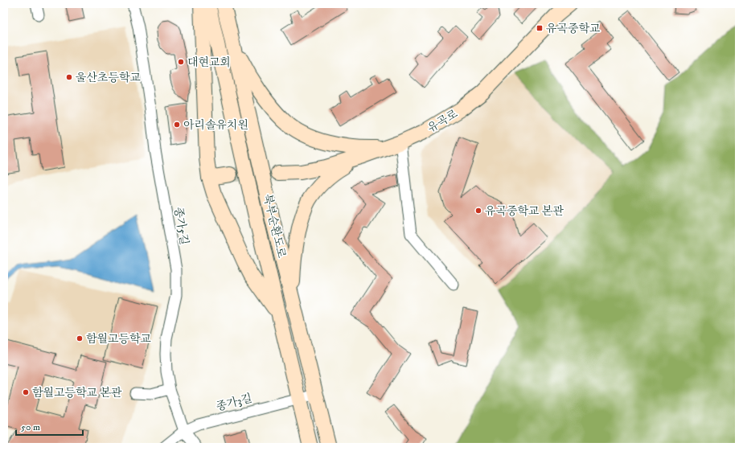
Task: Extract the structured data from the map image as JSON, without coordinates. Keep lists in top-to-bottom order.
{
  "streets": {
    "main road": ["유곡로", "북부순환도로"],
    "street": ["종가5길", "종가3길"]
  },
  "crossings": [
    ["종가5길", "종가3길"],
    ["북부순환도로", "종가3길"]
  ],
  "places": {
    "transit": ["유곡중학교"],
    "other": [
      "대현교회",
      "울산초등학교",
      "아리솔유치원",
      "유곡중학교 본관",
      "함월고등학교",
      "함월고등학교 본관"
    ]
  },
  "scale_bar": "50 m"
}
